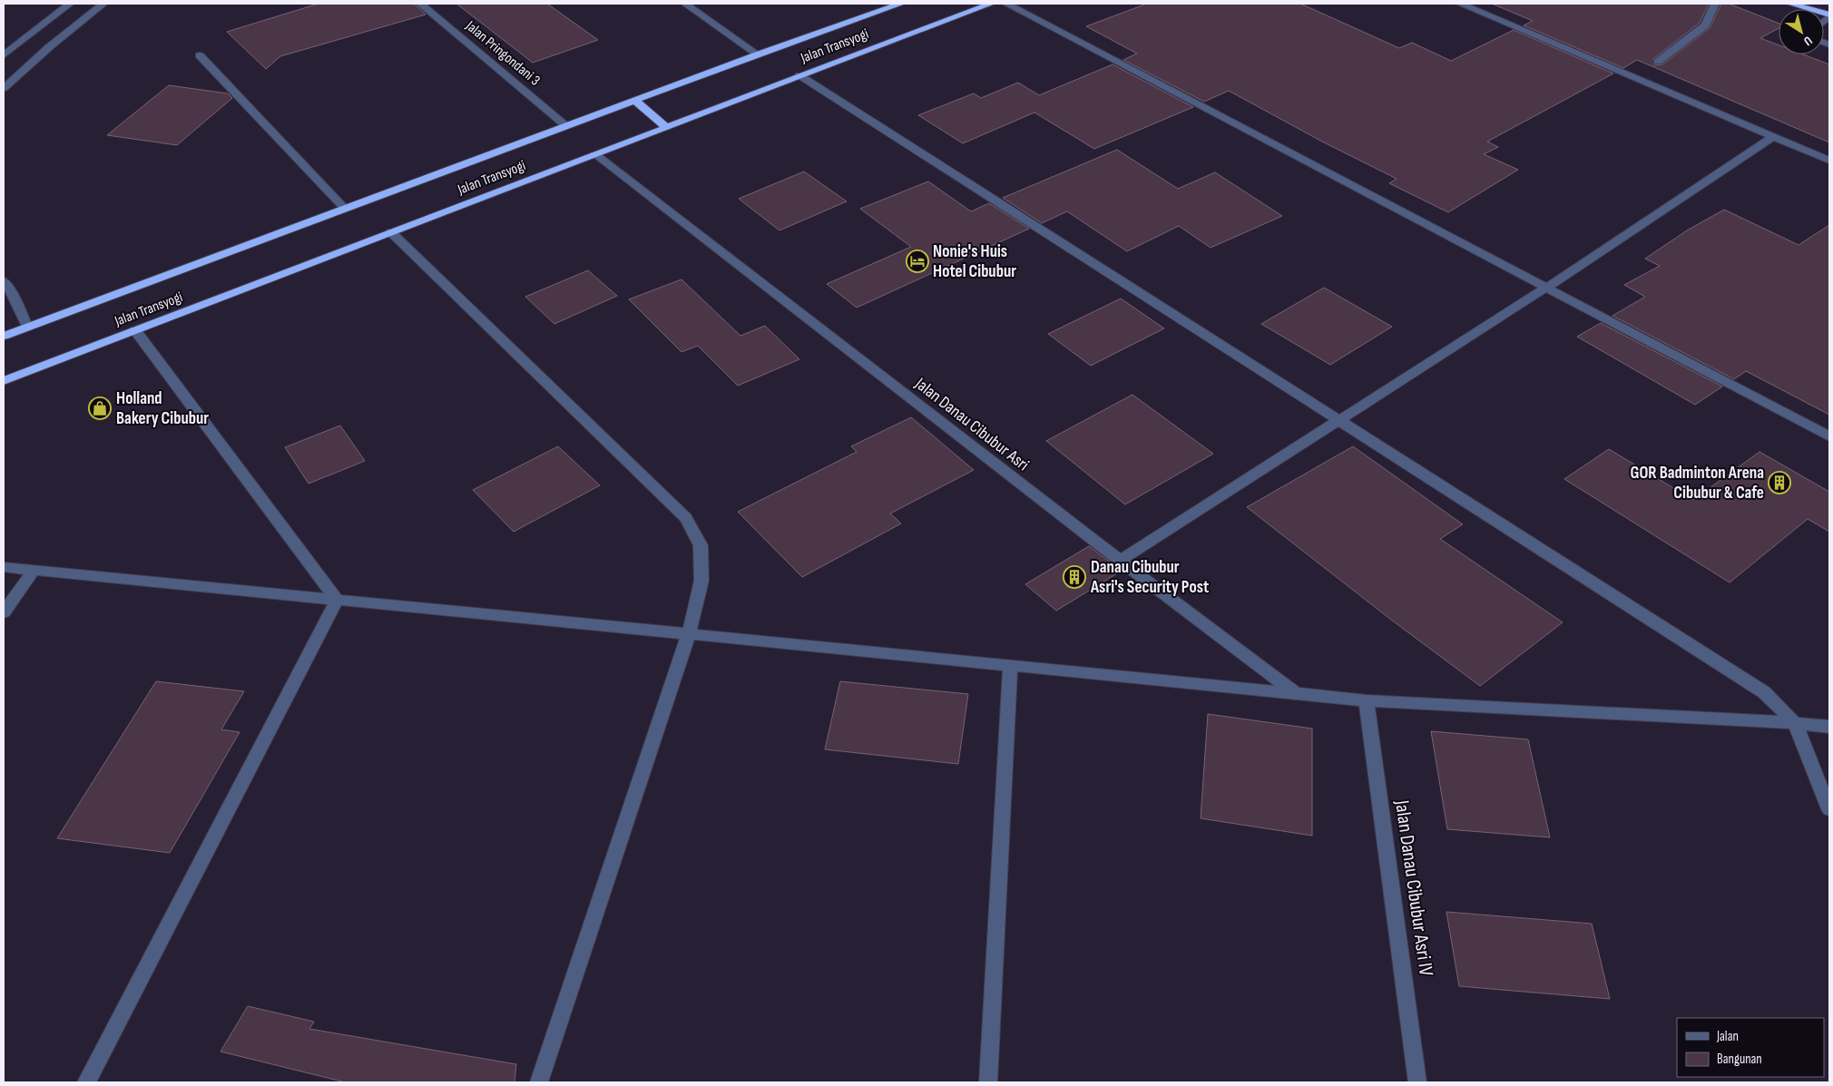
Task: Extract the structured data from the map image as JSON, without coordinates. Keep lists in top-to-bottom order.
{
  "streets": {
    "highway": ["Jalan Transyogi"],
    "street": ["Jalan Pringondani 3", "Jalan Danau Cibubur Asri", "Jalan Danau Cibubur Asri IV"]
  },
  "crossings": [
    ["Jalan Transyogi", "Jalan Pringondani 3"],
    ["Jalan Transyogi", "Jalan Danau Cibubur Asri"]
  ],
  "places": {
    "hotel": ["Nonie's Huis Hotel Cibubur"],
    "shop": ["Holland Bakery Cibubur"],
    "building": ["GOR Badminton Arena Cibubur & Cafe", "Danau Cibubur Asri's Security Post"]
  },
  "legend": ["Jalan", "Bangunan"],
  "north": "bottom right"
}
